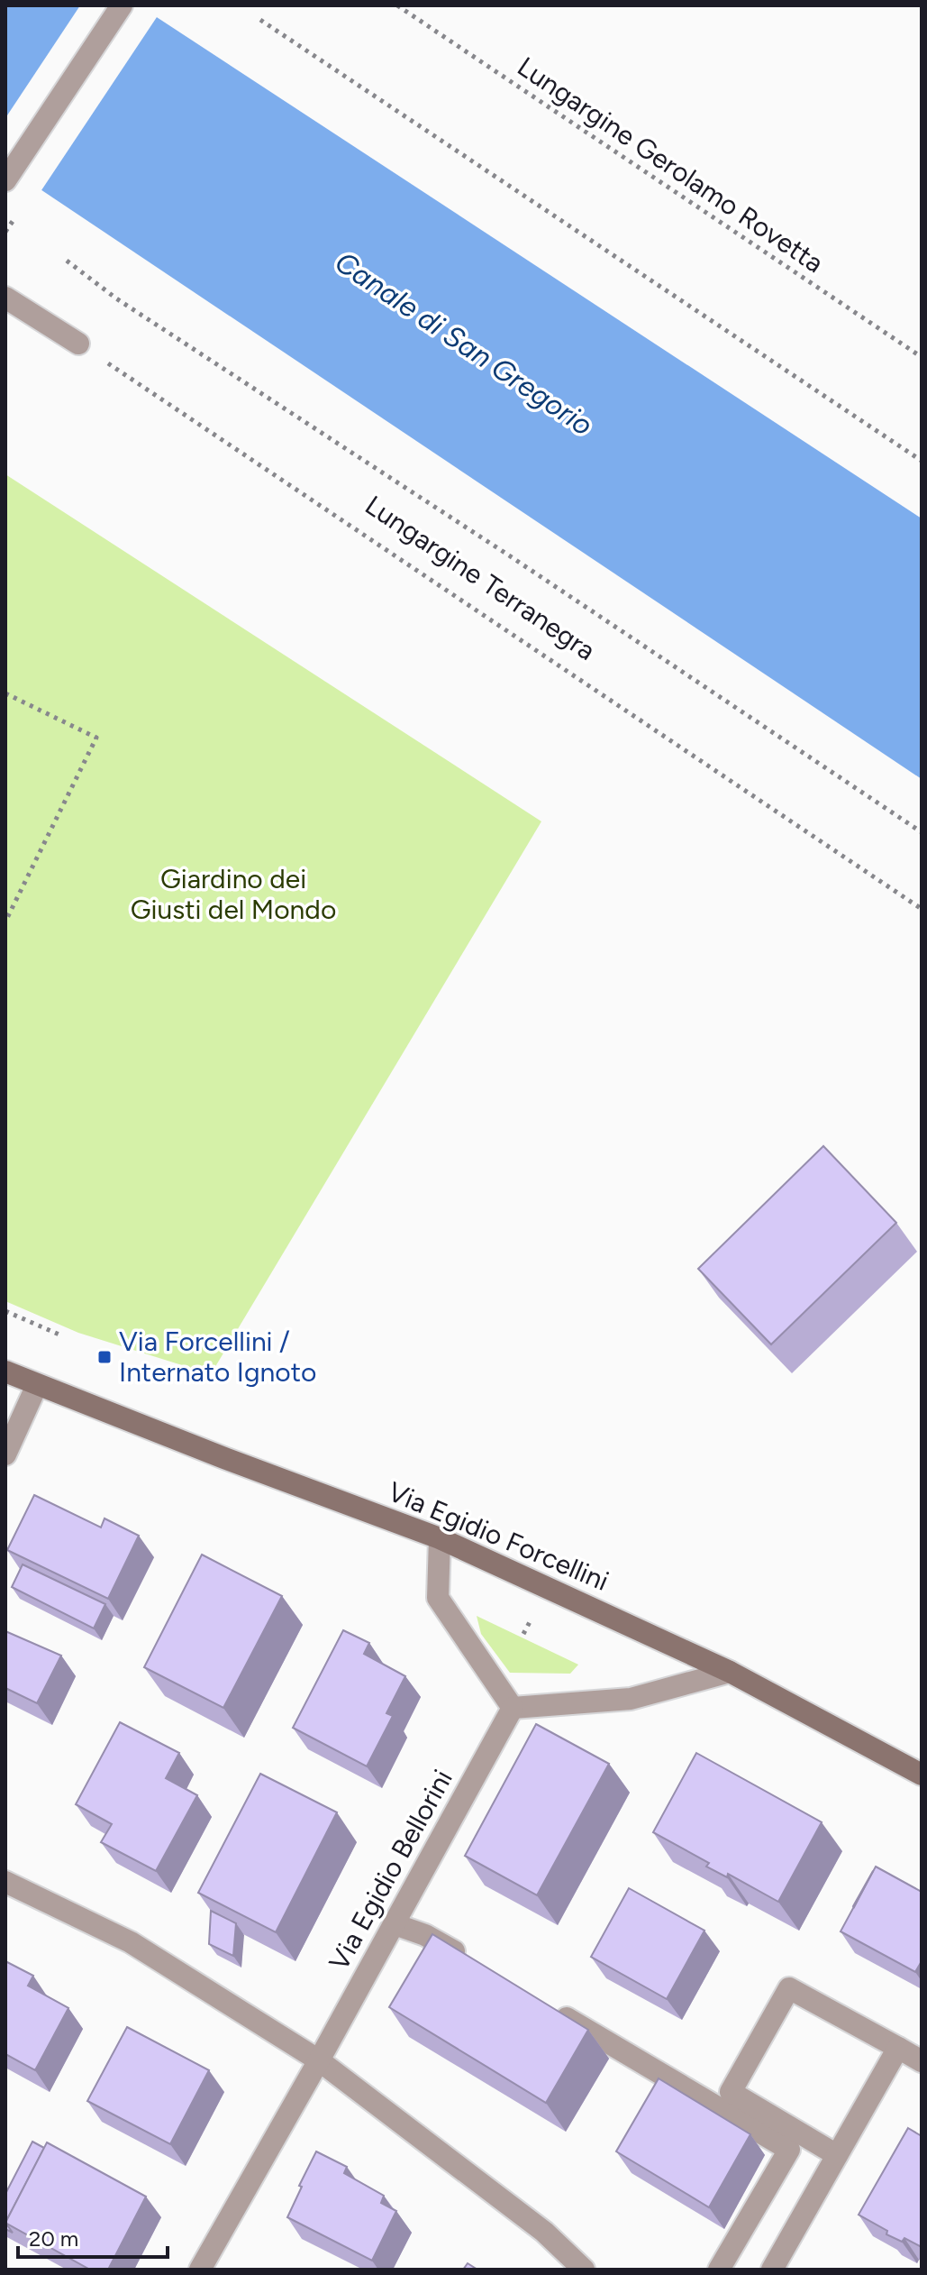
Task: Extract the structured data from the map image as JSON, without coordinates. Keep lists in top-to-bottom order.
{
  "streets": {
    "street": ["Via Egidio Forcellini", "Via Egidio Bellorini"],
    "path": ["Lungargine Gerolamo Rovetta", "Lungargine Terranegra"]
  },
  "water": ["Canale di San Gregorio"],
  "parks": ["Giardino dei Giusti del Mondo"],
  "places": {
    "transit": ["Via Forcellini / Internato Ignoto"]
  },
  "scale_bar": "20 m"
}
